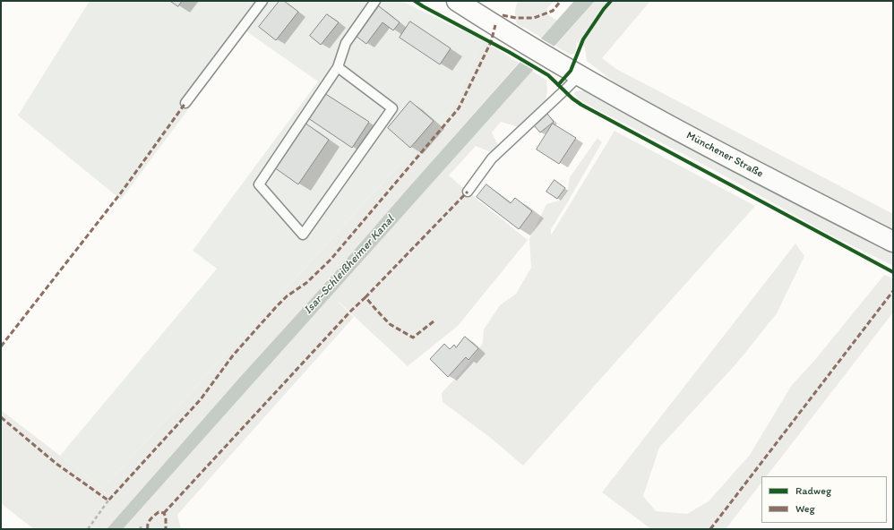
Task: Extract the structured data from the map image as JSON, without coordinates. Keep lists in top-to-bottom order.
{
  "streets": {
    "main road": ["Münchener Straße"]
  },
  "water": ["Isar-Schleißheimer Kanal"],
  "legend": ["Radweg", "Weg"]
}
